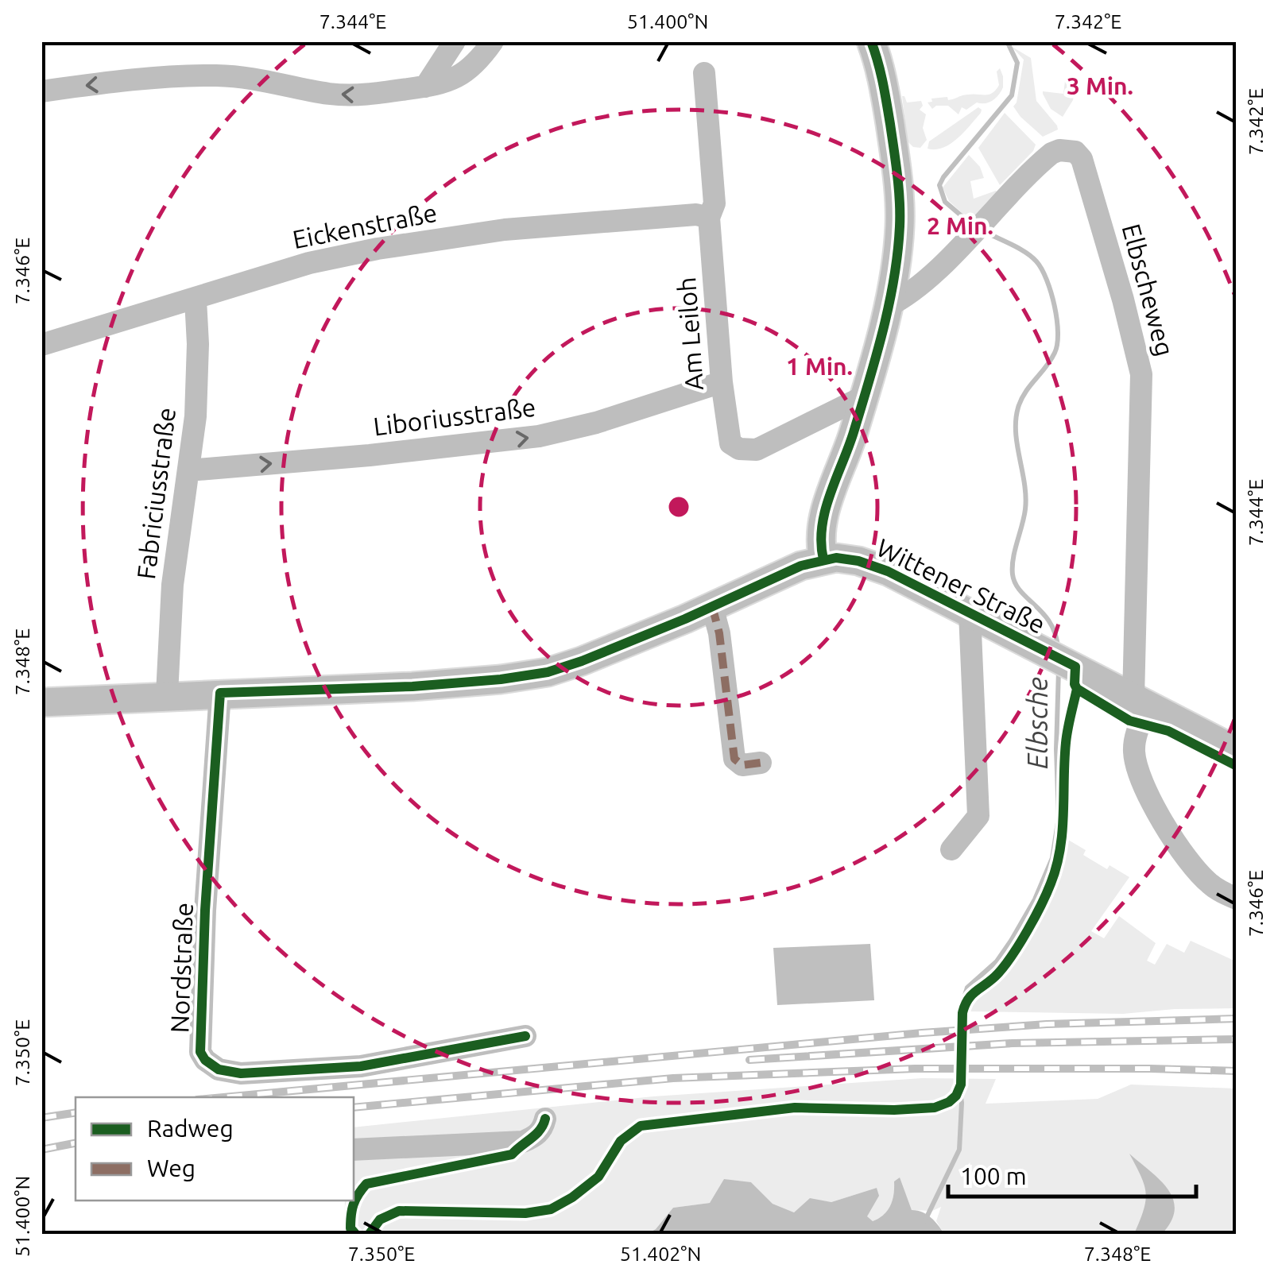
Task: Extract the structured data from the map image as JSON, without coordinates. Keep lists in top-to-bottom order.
{
  "streets": {
    "main road": ["Wittener Straße"],
    "street": [
      "Eickenstraße",
      "Elbscheweg",
      "Am Leiloh",
      "Liboriusstraße",
      "Fabriciusstraße",
      "Nordstraße"
    ]
  },
  "crossings": [
    ["Eickenstraße", "Am Leiloh"],
    ["Eickenstraße", "Fabriciusstraße"],
    ["Elbscheweg", "Wittener Straße"],
    ["Am Leiloh", "Liboriusstraße"],
    ["Liboriusstraße", "Fabriciusstraße"]
  ],
  "one_way": ["Liboriusstraße"],
  "water": ["Elbsche"],
  "legend": ["Radweg", "Weg"],
  "scale_bar": "100 m",
  "coordinates": [
    "7.344°E",
    "51.400°N",
    "7.342°E",
    "7.346°E",
    "7.348°E",
    "7.350°E",
    "51.402°N"
  ],
  "rings": ["3 Min.", "2 Min.", "1 Min."]
}
